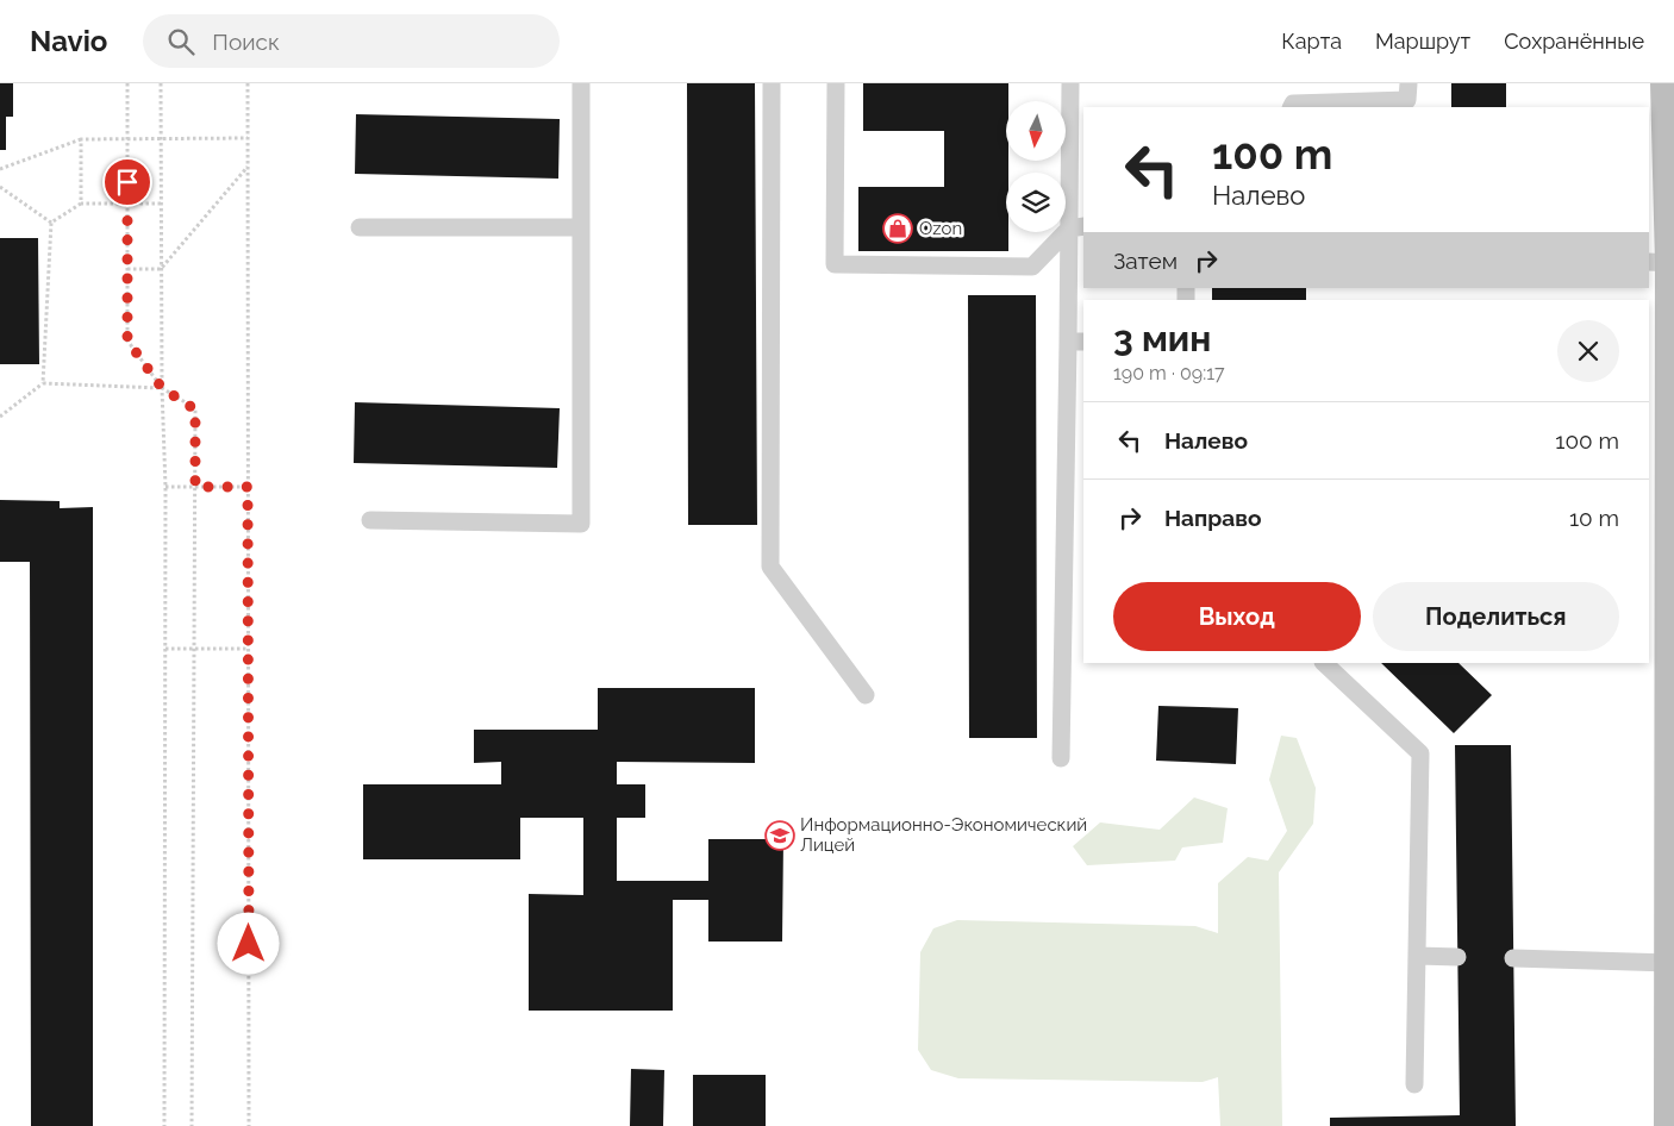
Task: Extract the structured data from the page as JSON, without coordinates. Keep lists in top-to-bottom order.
{
  "places": {
    "shop": ["Ozon"],
    "school or university": ["Информационно-Экономический Лицей"]
  },
  "north": "bottom",
  "page": {
    "header": "Navio",
    "search": "Поиск",
    "nav": ["Карта", "Маршрут", "Сохранённые"],
    "turn": ["100 m", "Налево"],
    "then": "Затем",
    "heading": ["3 мин", "190 m · 09:17"],
    "list": [
      {
        "name": "Налево",
        "value": "100 m"
      },
      {
        "name": "Направо",
        "value": "10 m"
      }
    ],
    "buttons": ["Выход", "Поделиться"]
  }
}
